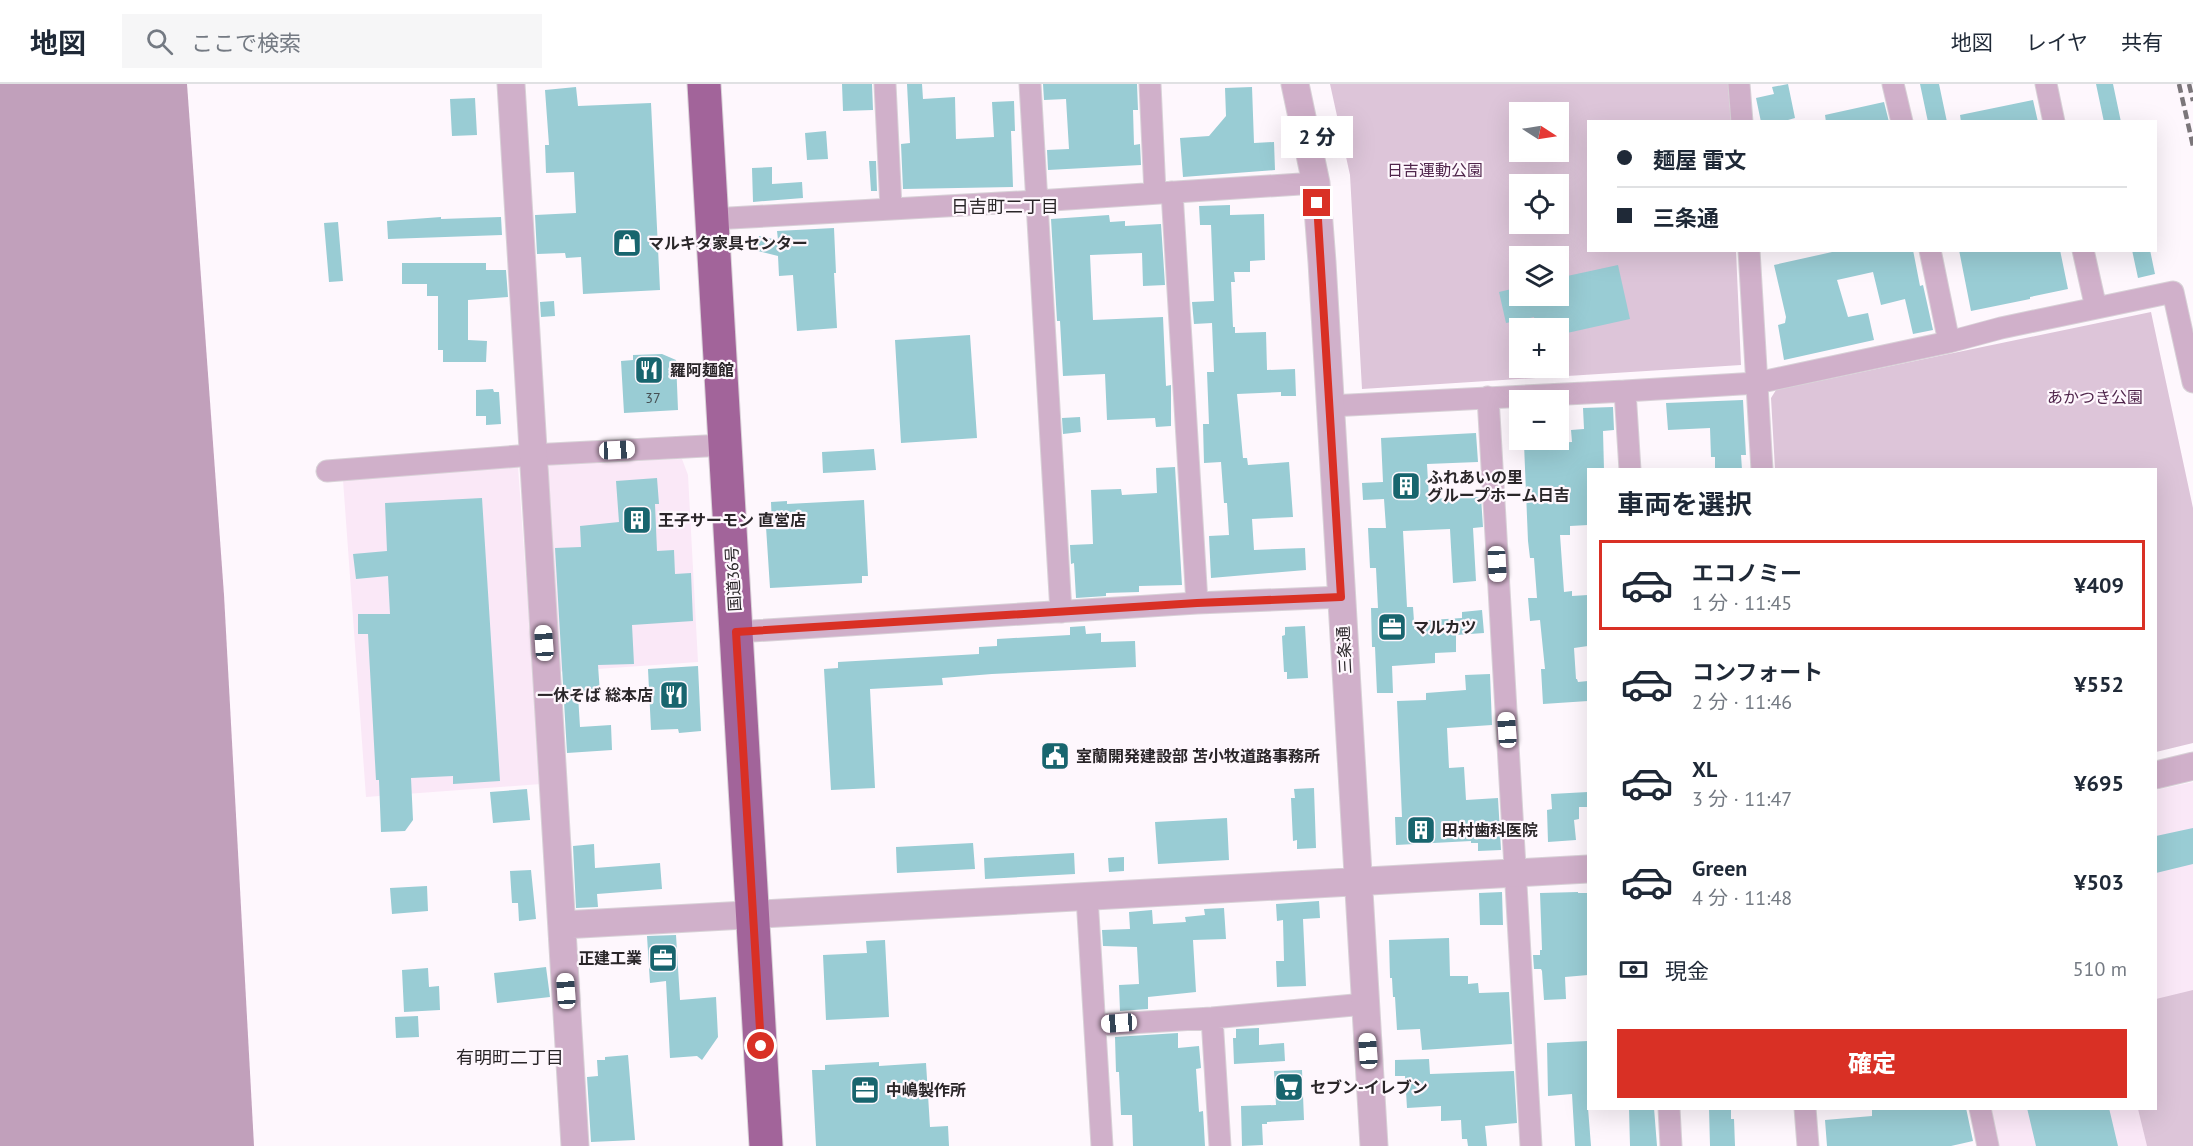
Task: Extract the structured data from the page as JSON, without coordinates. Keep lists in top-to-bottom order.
{
  "streets": {
    "highway": ["国道36号"],
    "street": ["三条通"]
  },
  "districts": ["日吉町二丁目", "有明町二丁目"],
  "parks": ["日吉運動公園", "あかつき公園"],
  "places": {
    "shop": ["マルキタ家具センター"],
    "restaurant": ["羅阿麺館", "一休そば 総本店"],
    "building": ["ふれあいの里 グループホーム日吉", "王子サーモン 直営店", "田村歯科医院"],
    "office": ["マルカツ", "正建工業", "中嶋製作所"],
    "public building": ["室蘭開発建設部 苫小牧道路事務所"],
    "supermarket": ["セブン-イレブン"]
  },
  "house_numbers": ["37"],
  "north": "right",
  "page": {
    "header": "地図",
    "search": "ここで検索",
    "nav": ["地図", "レイヤ", "共有"],
    "map_buttons": ["+", "−"],
    "bubble": "2 分",
    "banner": ["麺屋 雷文", "三条通"],
    "heading": "車両を選択",
    "list": [
      {
        "name": "エコノミー",
        "note": "1 分 · 11:45",
        "value": "¥409"
      },
      {
        "name": "コンフォート",
        "note": "2 分 · 11:46",
        "value": "¥552"
      },
      {
        "name": "XL",
        "note": "3 分 · 11:47",
        "value": "¥695"
      },
      {
        "name": "Green",
        "note": "4 分 · 11:48",
        "value": "¥503"
      }
    ],
    "pay": ["現金", "510 m"],
    "buttons": "確定"
  }
}
